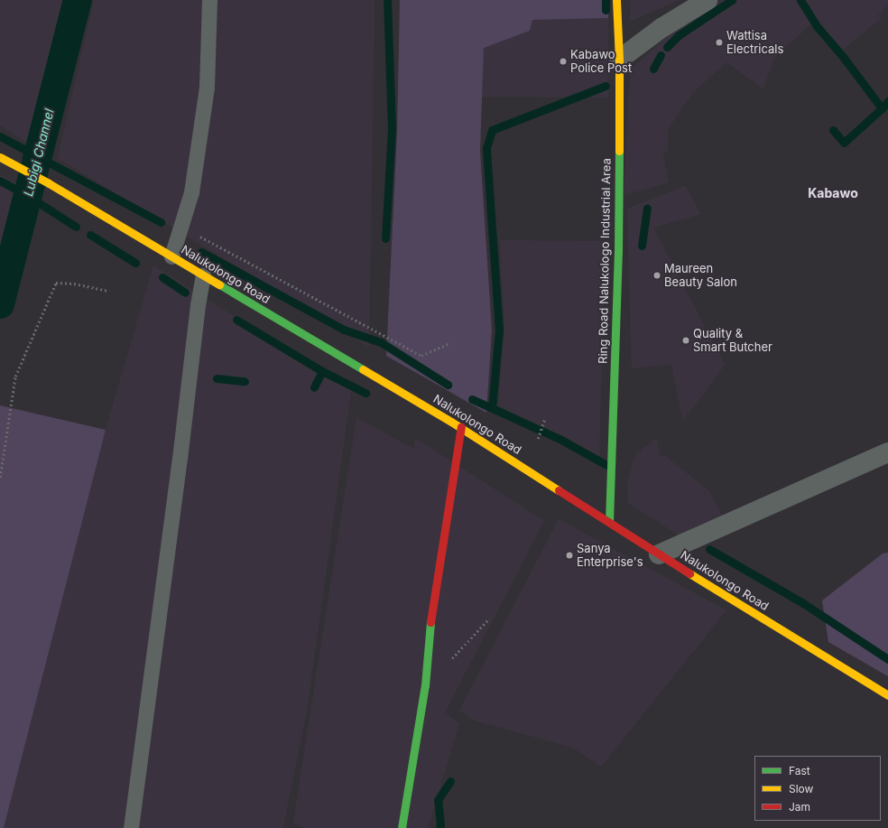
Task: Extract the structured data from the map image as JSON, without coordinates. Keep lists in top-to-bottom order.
{
  "streets": {
    "street": ["Ring Road Nalukologo Industrial Area", "Nalukolongo Road"]
  },
  "crossings": [
    ["Ring Road Nalukologo Industrial Area", "Nalukolongo Road"]
  ],
  "districts": ["Kabawo"],
  "water": ["Lubigi Channel"],
  "places": [
    "Wattisa Electricals",
    "Kabawo Police Post",
    "Maureen Beauty Salon",
    "Quality & Smart Butcher",
    "Sanya Enterprise's"
  ],
  "legend": ["Fast", "Slow", "Jam"]
}
